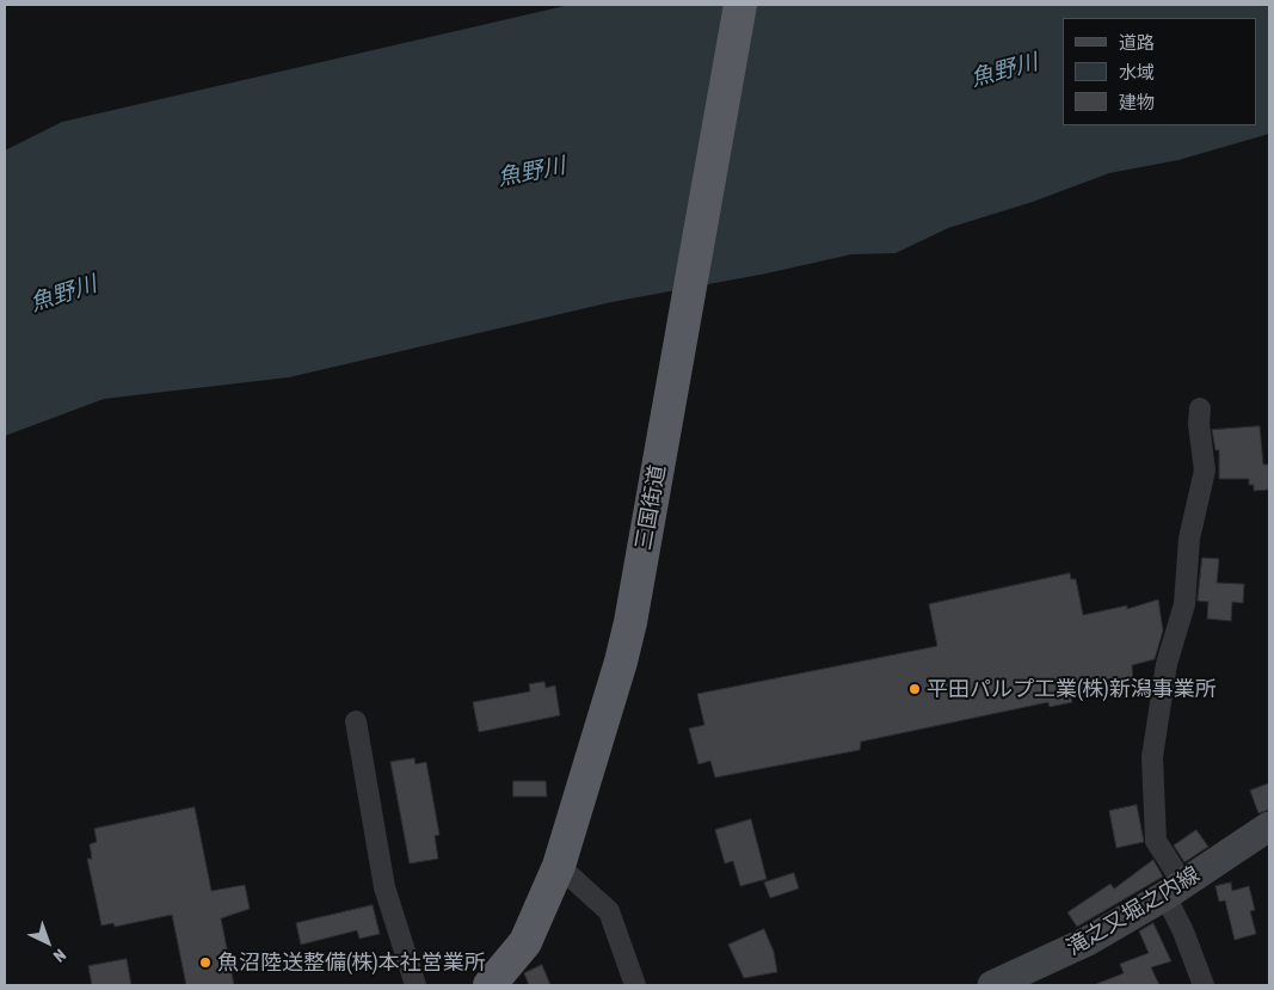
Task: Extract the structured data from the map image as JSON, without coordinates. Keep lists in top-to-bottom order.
{
  "streets": {
    "highway": ["三国街道"],
    "main road": ["滝之又堀之内線"]
  },
  "water": ["魚野川"],
  "places": ["平田パルプ工業(株)新潟事業所", "魚沼陸送整備(株)本社営業所"],
  "legend": ["道路", "水域", "建物"],
  "north": "bottom right"
}
